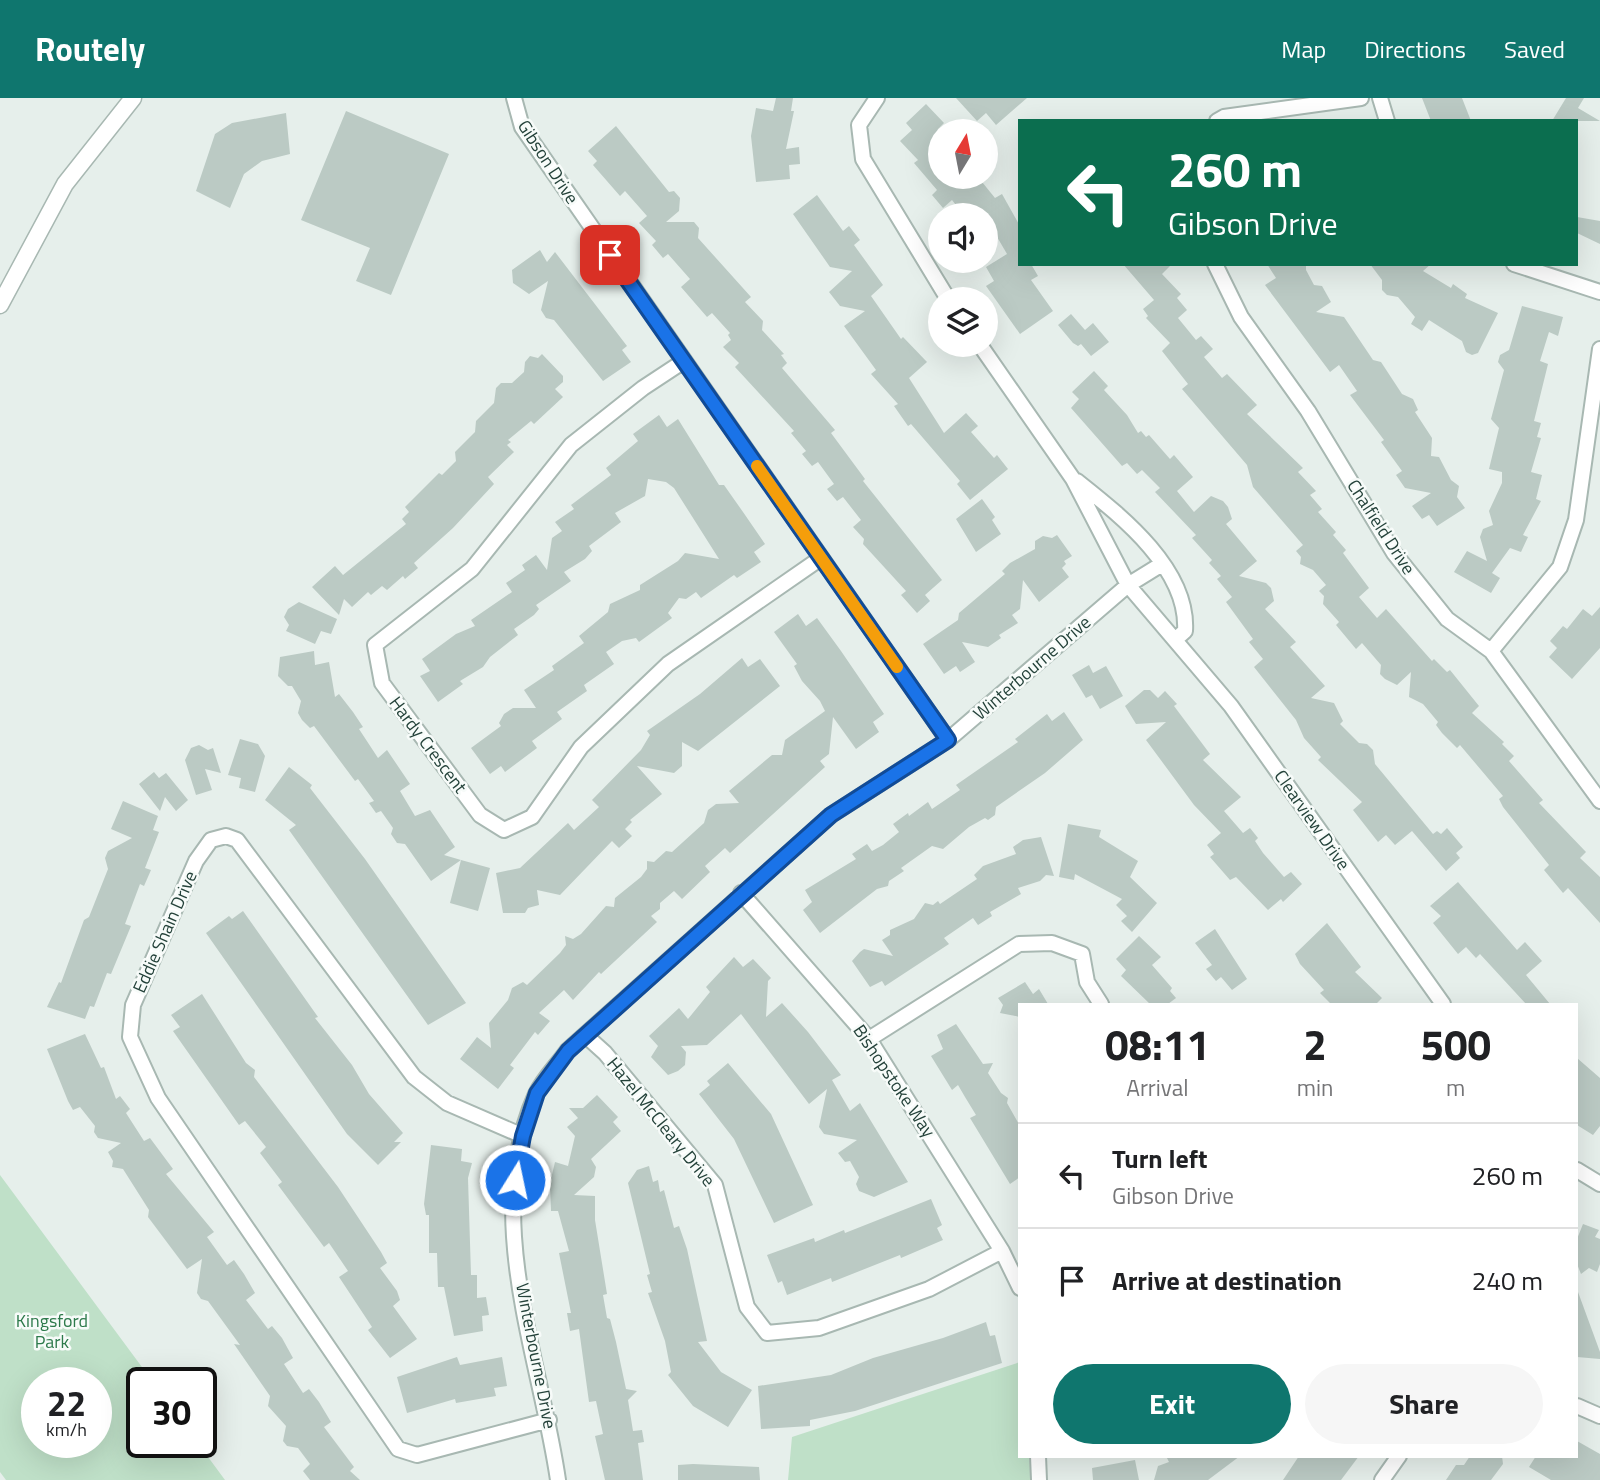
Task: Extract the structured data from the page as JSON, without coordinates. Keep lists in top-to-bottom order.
{
  "streets": {
    "street": [
      "Gibson Drive",
      "Chalfield Drive",
      "Winterbourne Drive",
      "Hardy Crescent",
      "Clearview Drive",
      "Eddie Shain Drive",
      "Bishopstoke Way",
      "Hazel McCleary Drive"
    ]
  },
  "crossings": [
    ["Gibson Drive", "Winterbourne Drive"],
    ["Gibson Drive", "Hardy Crescent"],
    ["Winterbourne Drive", "Clearview Drive"],
    ["Winterbourne Drive", "Eddie Shain Drive"],
    ["Winterbourne Drive", "Bishopstoke Way"],
    ["Winterbourne Drive", "Hazel McCleary Drive"],
    ["Bishopstoke Way", "Hazel McCleary Drive"]
  ],
  "parks": ["Kingsford Park"],
  "north": "top",
  "page": {
    "header": "Routely",
    "nav": ["Map", "Directions", "Saved"],
    "turn": ["260 m", "Gibson Drive"],
    "eta": [
      "08:11",
      "Arrival",
      "2",
      "min",
      "500",
      "m"
    ],
    "list": [
      {
        "name": "Turn left",
        "note": "Gibson Drive",
        "value": "260 m"
      },
      {
        "name": "Arrive at destination",
        "value": "240 m"
      }
    ],
    "buttons": ["Exit", "Share"],
    "speed": "22 km/h",
    "limit": "30"
  }
}
